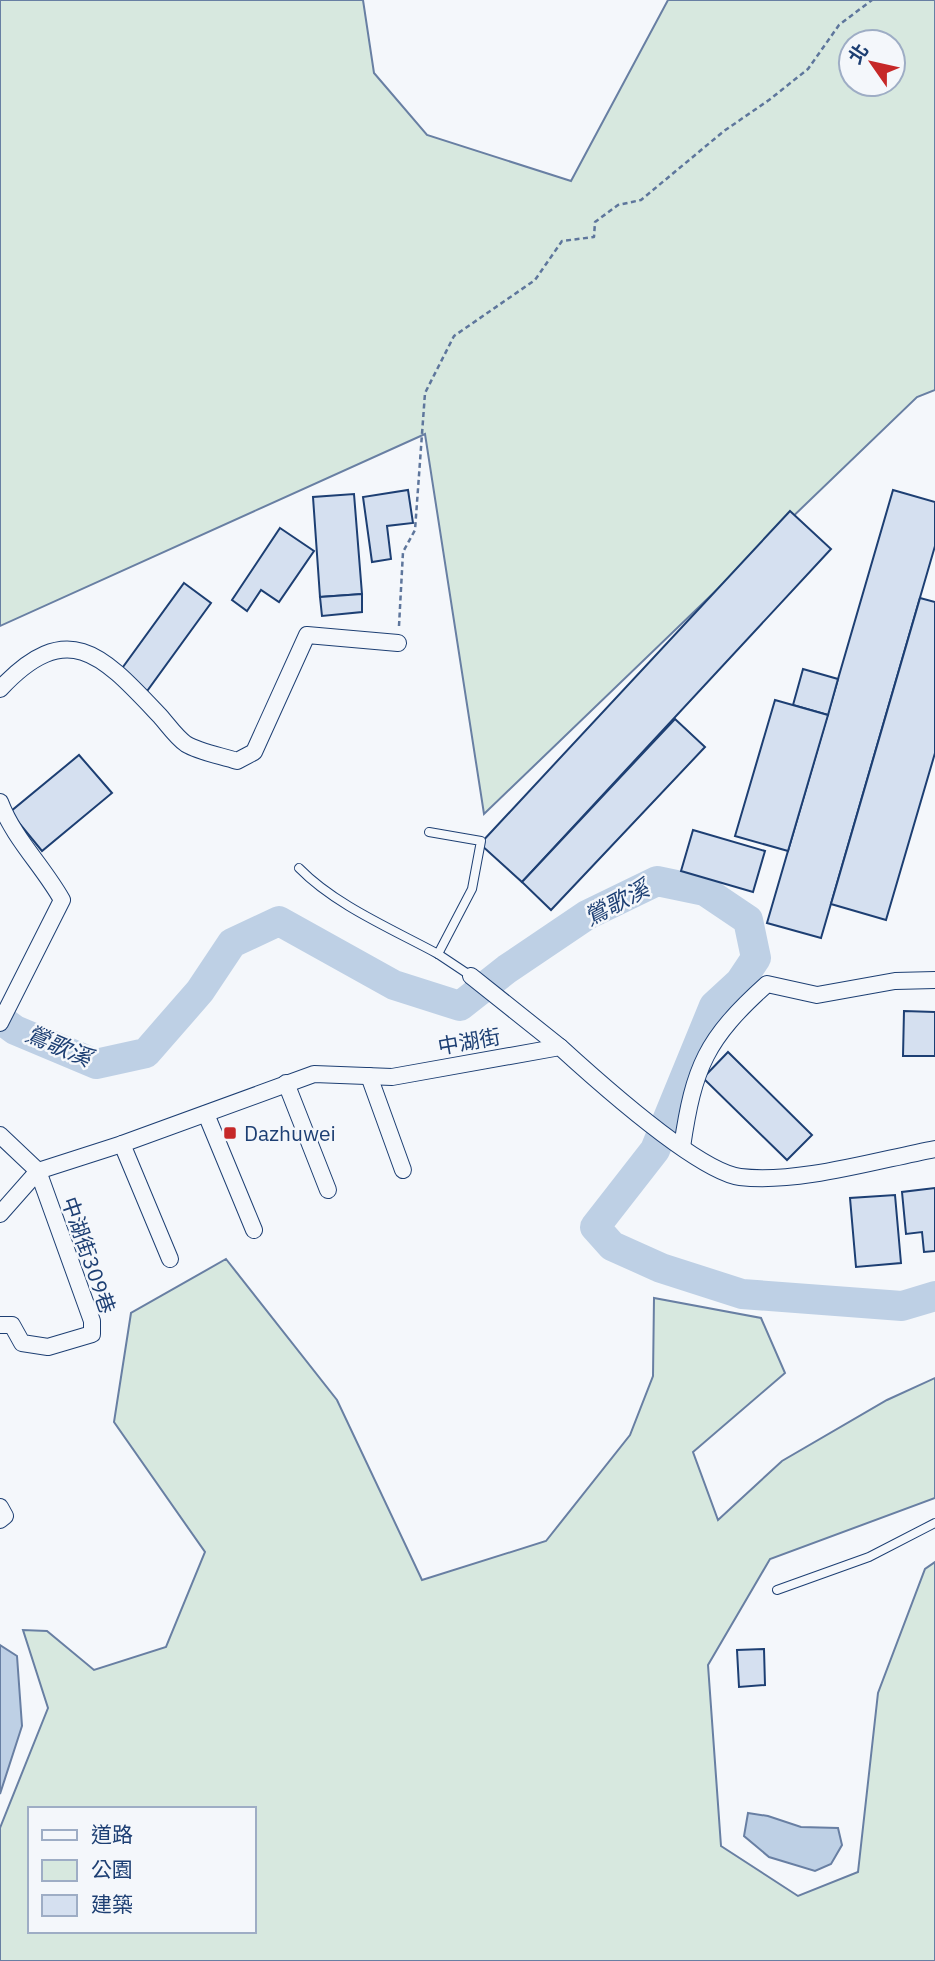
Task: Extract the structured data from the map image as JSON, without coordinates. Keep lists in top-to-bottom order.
{
  "streets": {
    "street": ["中湖街", "中湖街309巷"]
  },
  "crossings": [
    ["中湖街", "中湖街309巷"]
  ],
  "water": ["鶯歌溪"],
  "places": {
    "transit": ["Dazhuwei"]
  },
  "legend": ["道路", "公園", "建築"],
  "north": "top left"
}
